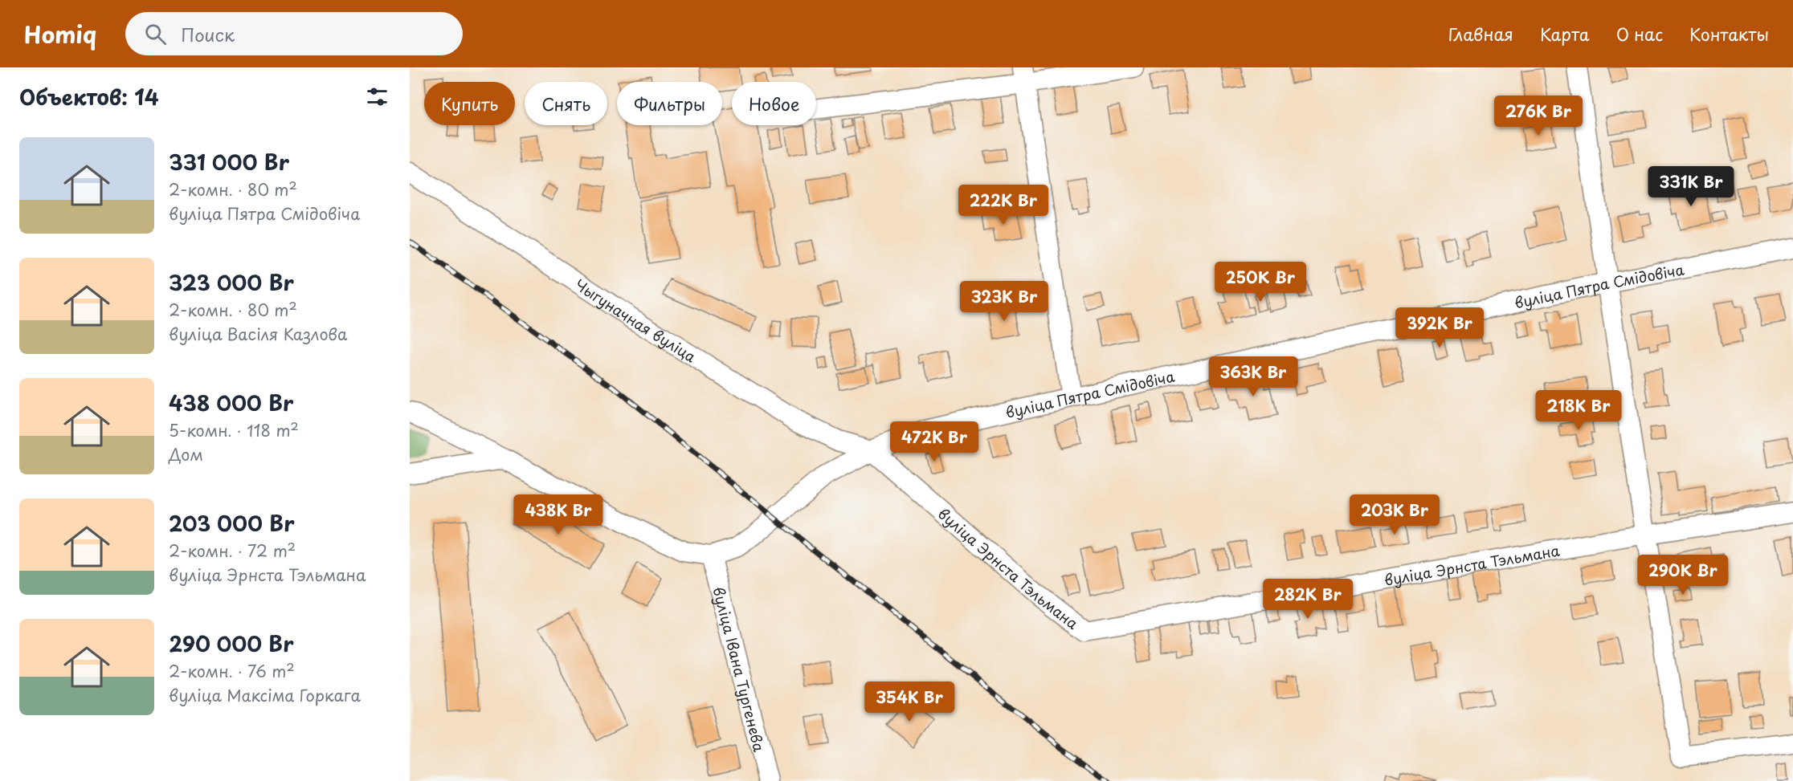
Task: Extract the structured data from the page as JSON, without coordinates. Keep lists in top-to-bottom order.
{
  "streets": {
    "street": [
      "вуліца Пятра Смідовіча",
      "Чыгуначная вуліца",
      "вуліца Эрнста Тэльмана",
      "вуліца Івана Тургенева"
    ]
  },
  "crossings": [
    ["вуліца Пятра Смідовіча", "Чыгуначная вуліца"],
    ["вуліца Пятра Смідовіча", "вуліца Эрнста Тэльмана"],
    ["вуліца Пятра Смідовіча", "вуліца Івана Тургенева"],
    ["Чыгуначная вуліца", "вуліца Эрнста Тэльмана"]
  ],
  "page": {
    "header": "Homiq",
    "search": "Поиск",
    "nav": [
      "Главная",
      "Карта",
      "О нас",
      "Контакты"
    ],
    "heading": "Объектов: 14",
    "chip": [
      "Купить",
      "Снять",
      "Фильтры",
      "Новое"
    ],
    "price": [
      "276K Br",
      "331K Br",
      "222K Br",
      "250K Br",
      "323K Br",
      "392K Br",
      "363K Br",
      "218K Br",
      "472K Br",
      "438K Br",
      "203K Br",
      "290K Br",
      "282K Br",
      "354K Br"
    ],
    "list": [
      {
        "name": "331 000 Br",
        "note": "2-комн. · 80 m² · вуліца Пятра Смідовіча"
      },
      {
        "name": "323 000 Br",
        "note": "2-комн. · 80 m² · вуліца Васіля Казлова"
      },
      {
        "name": "438 000 Br",
        "note": "5-комн. · 118 m² · Дом"
      },
      {
        "name": "203 000 Br",
        "note": "2-комн. · 72 m² · вуліца Эрнста Тэльмана"
      },
      {
        "name": "290 000 Br",
        "note": "2-комн. · 76 m² · вуліца Максіма Горкага"
      }
    ]
  }
}
